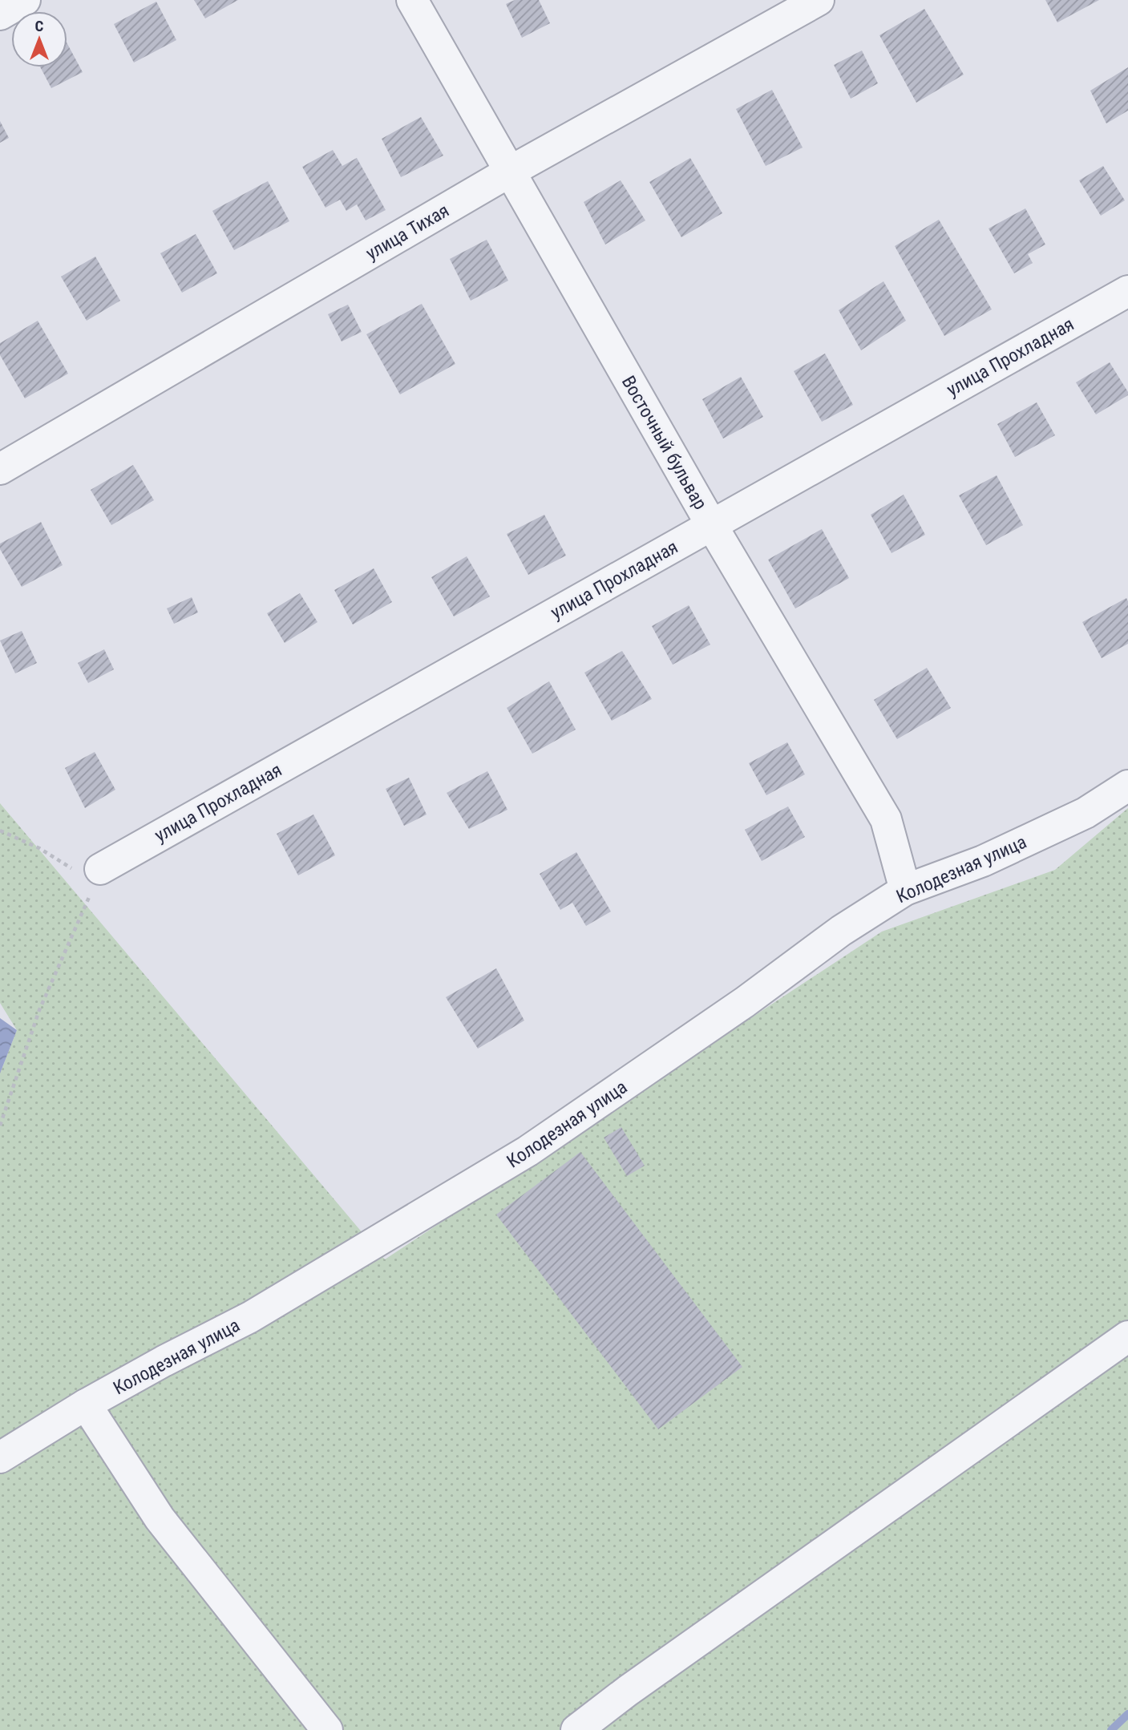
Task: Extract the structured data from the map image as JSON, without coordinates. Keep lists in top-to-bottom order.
{
  "streets": {
    "street": [
      "улица Тихая",
      "улица Прохладная",
      "Восточный бульвар",
      "Колодезная улица"
    ]
  },
  "crossings": [
    ["улица Тихая", "Восточный бульвар"],
    ["улица Прохладная", "Восточный бульвар"],
    ["Восточный бульвар", "Колодезная улица"]
  ],
  "north": "top"
}
